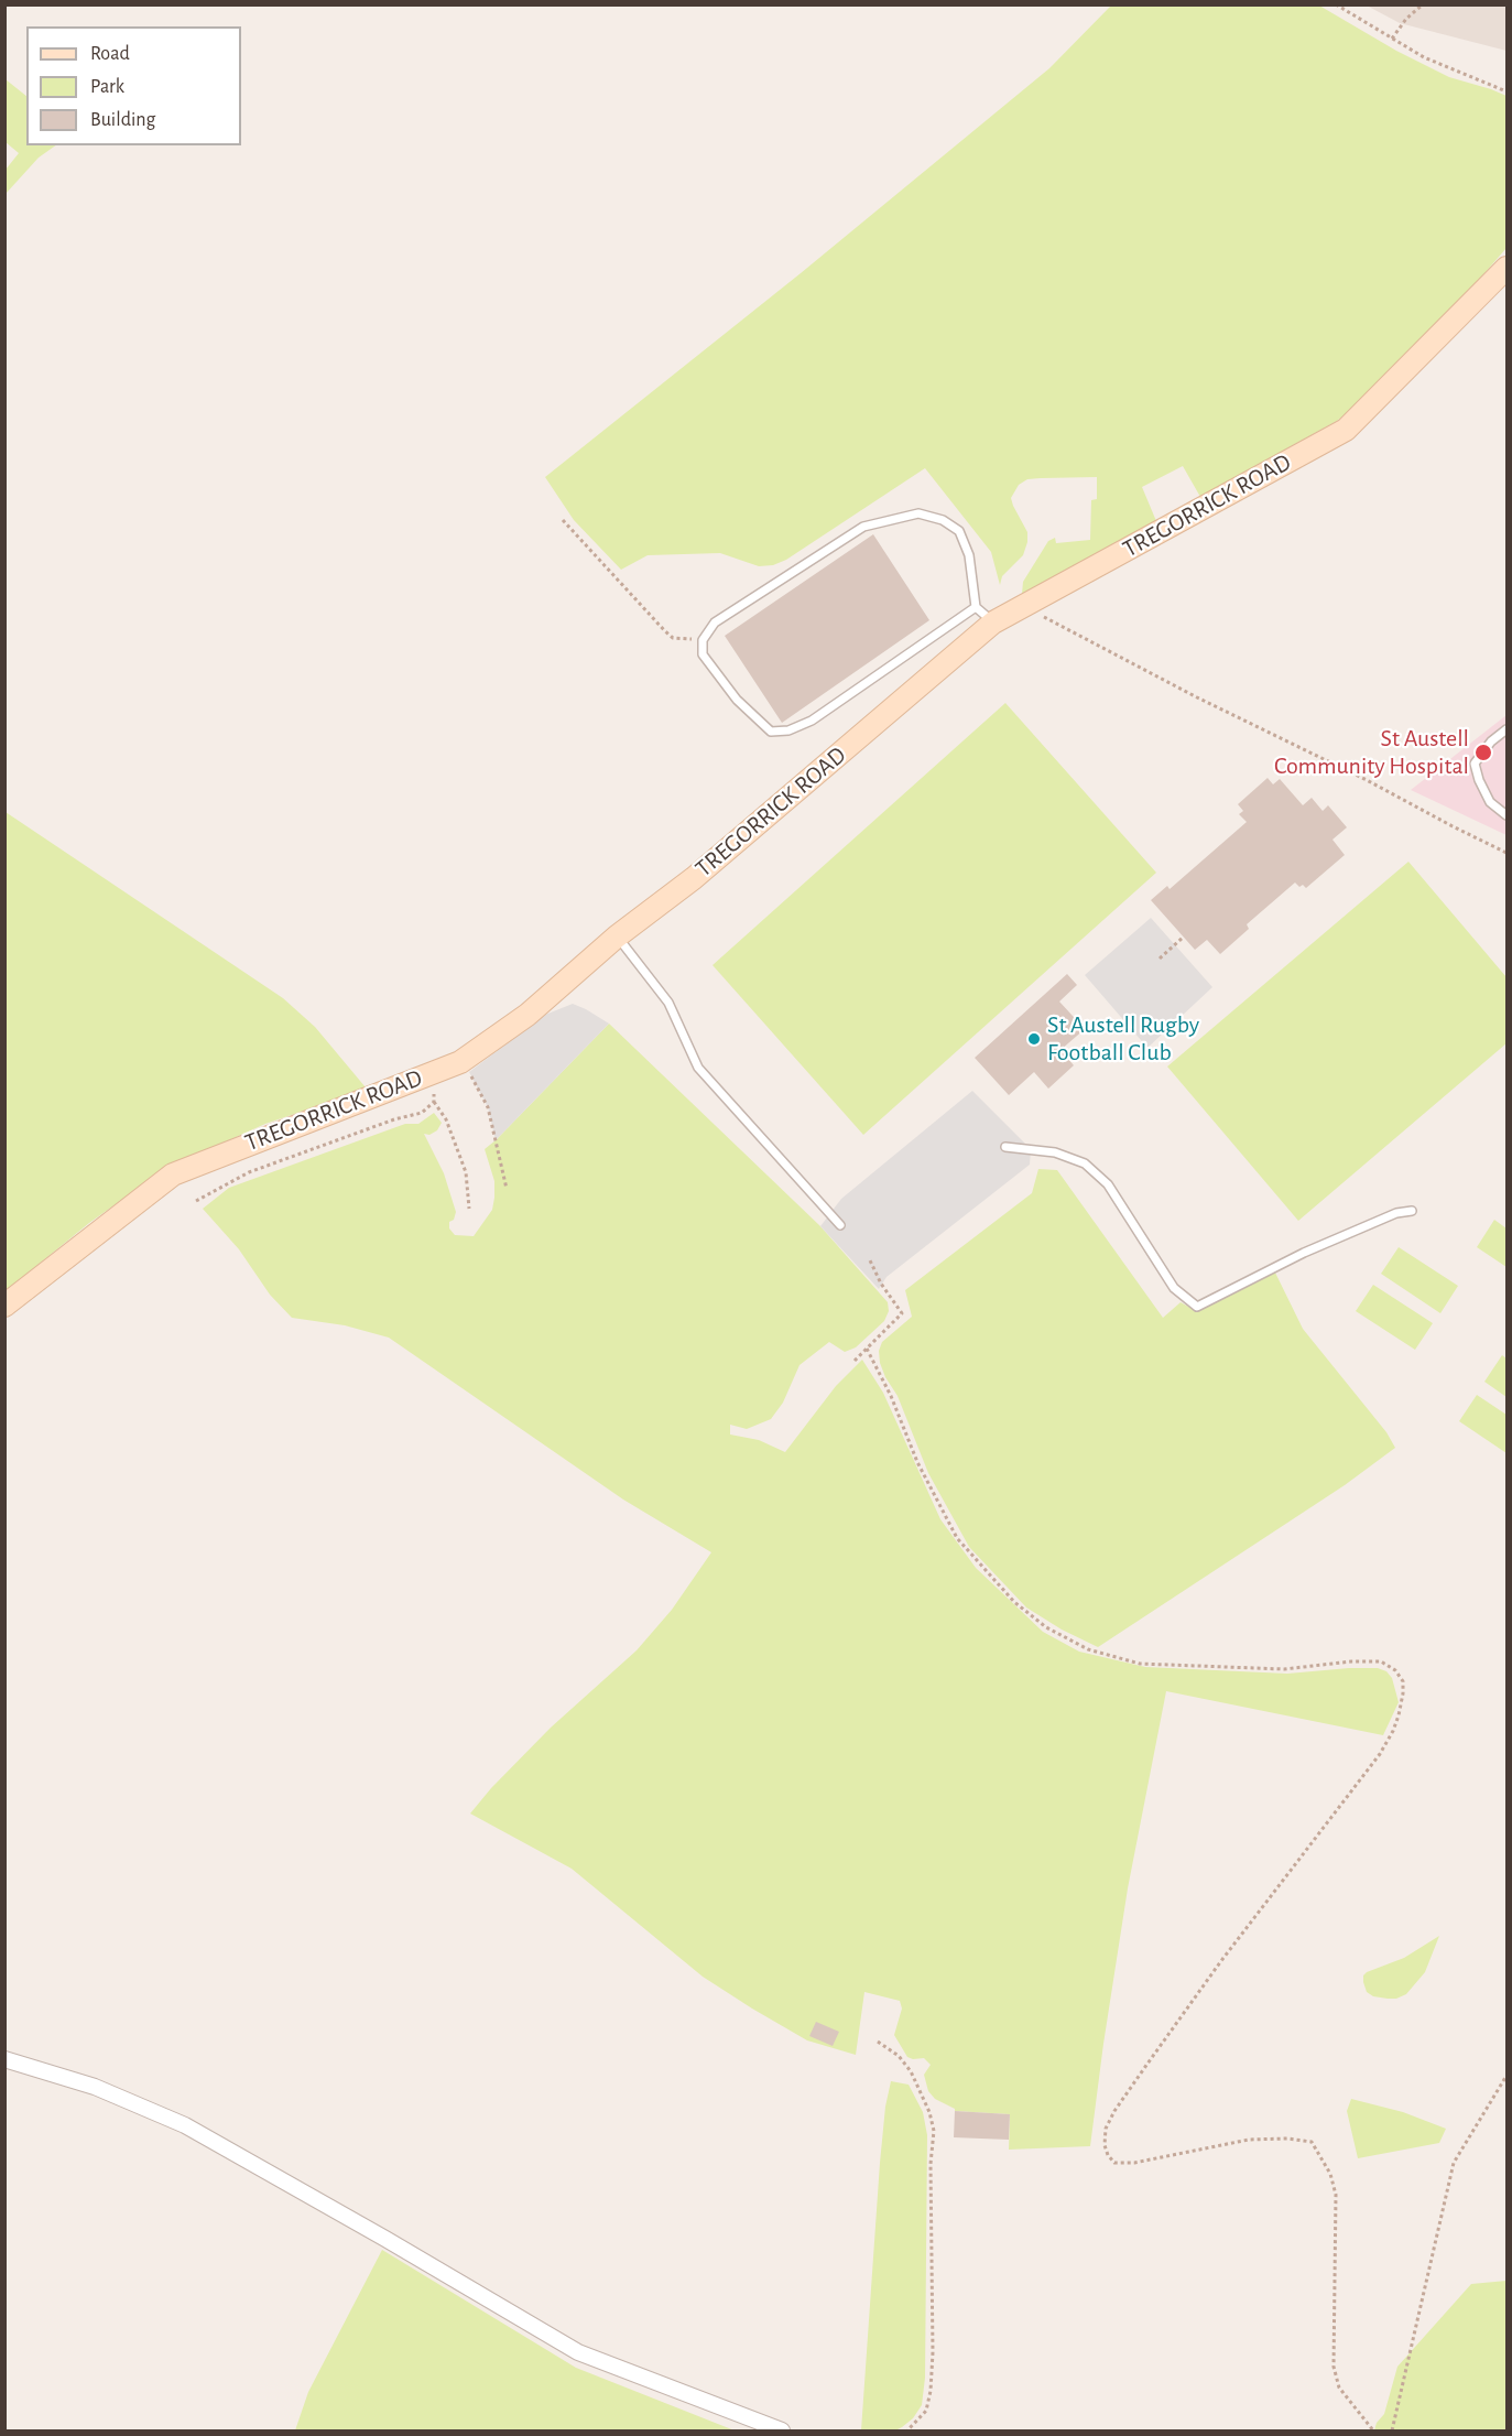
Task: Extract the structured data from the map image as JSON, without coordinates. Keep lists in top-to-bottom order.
{
  "streets": {
    "street": ["TREGORRICK ROAD"]
  },
  "places": ["St Austell Community Hospital", "St Austell Rugby Football Club"],
  "legend": ["Road", "Park", "Building"]
}
